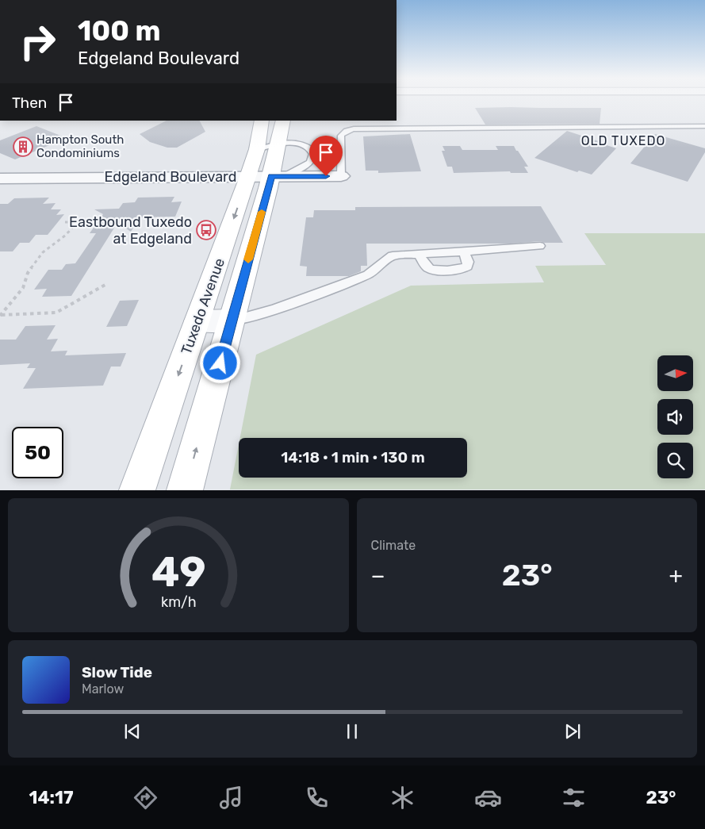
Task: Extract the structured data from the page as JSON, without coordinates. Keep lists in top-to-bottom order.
{
  "streets": {
    "main road": ["Tuxedo Avenue"],
    "street": ["Edgeland Boulevard"]
  },
  "crossings": [
    ["Edgeland Boulevard", "Tuxedo Avenue"]
  ],
  "districts": ["OLD TUXEDO"],
  "places": {
    "building": ["Hampton South Condominiums"],
    "bus stop": ["Eastbound Tuxedo at Edgeland"]
  },
  "north": "right",
  "page": {
    "turn": ["100 m", "Edgeland Boulevard"],
    "then": "Then",
    "limit": "50",
    "trip": "14:18 · 1 min · 130 m",
    "tile": "Climate",
    "heat": ["−", "23°", "+"],
    "song": ["Slow Tide", "Marlow"],
    "tabs": ["14:17", "23°"],
    "gauge": ["49", "km/h"]
  }
}
